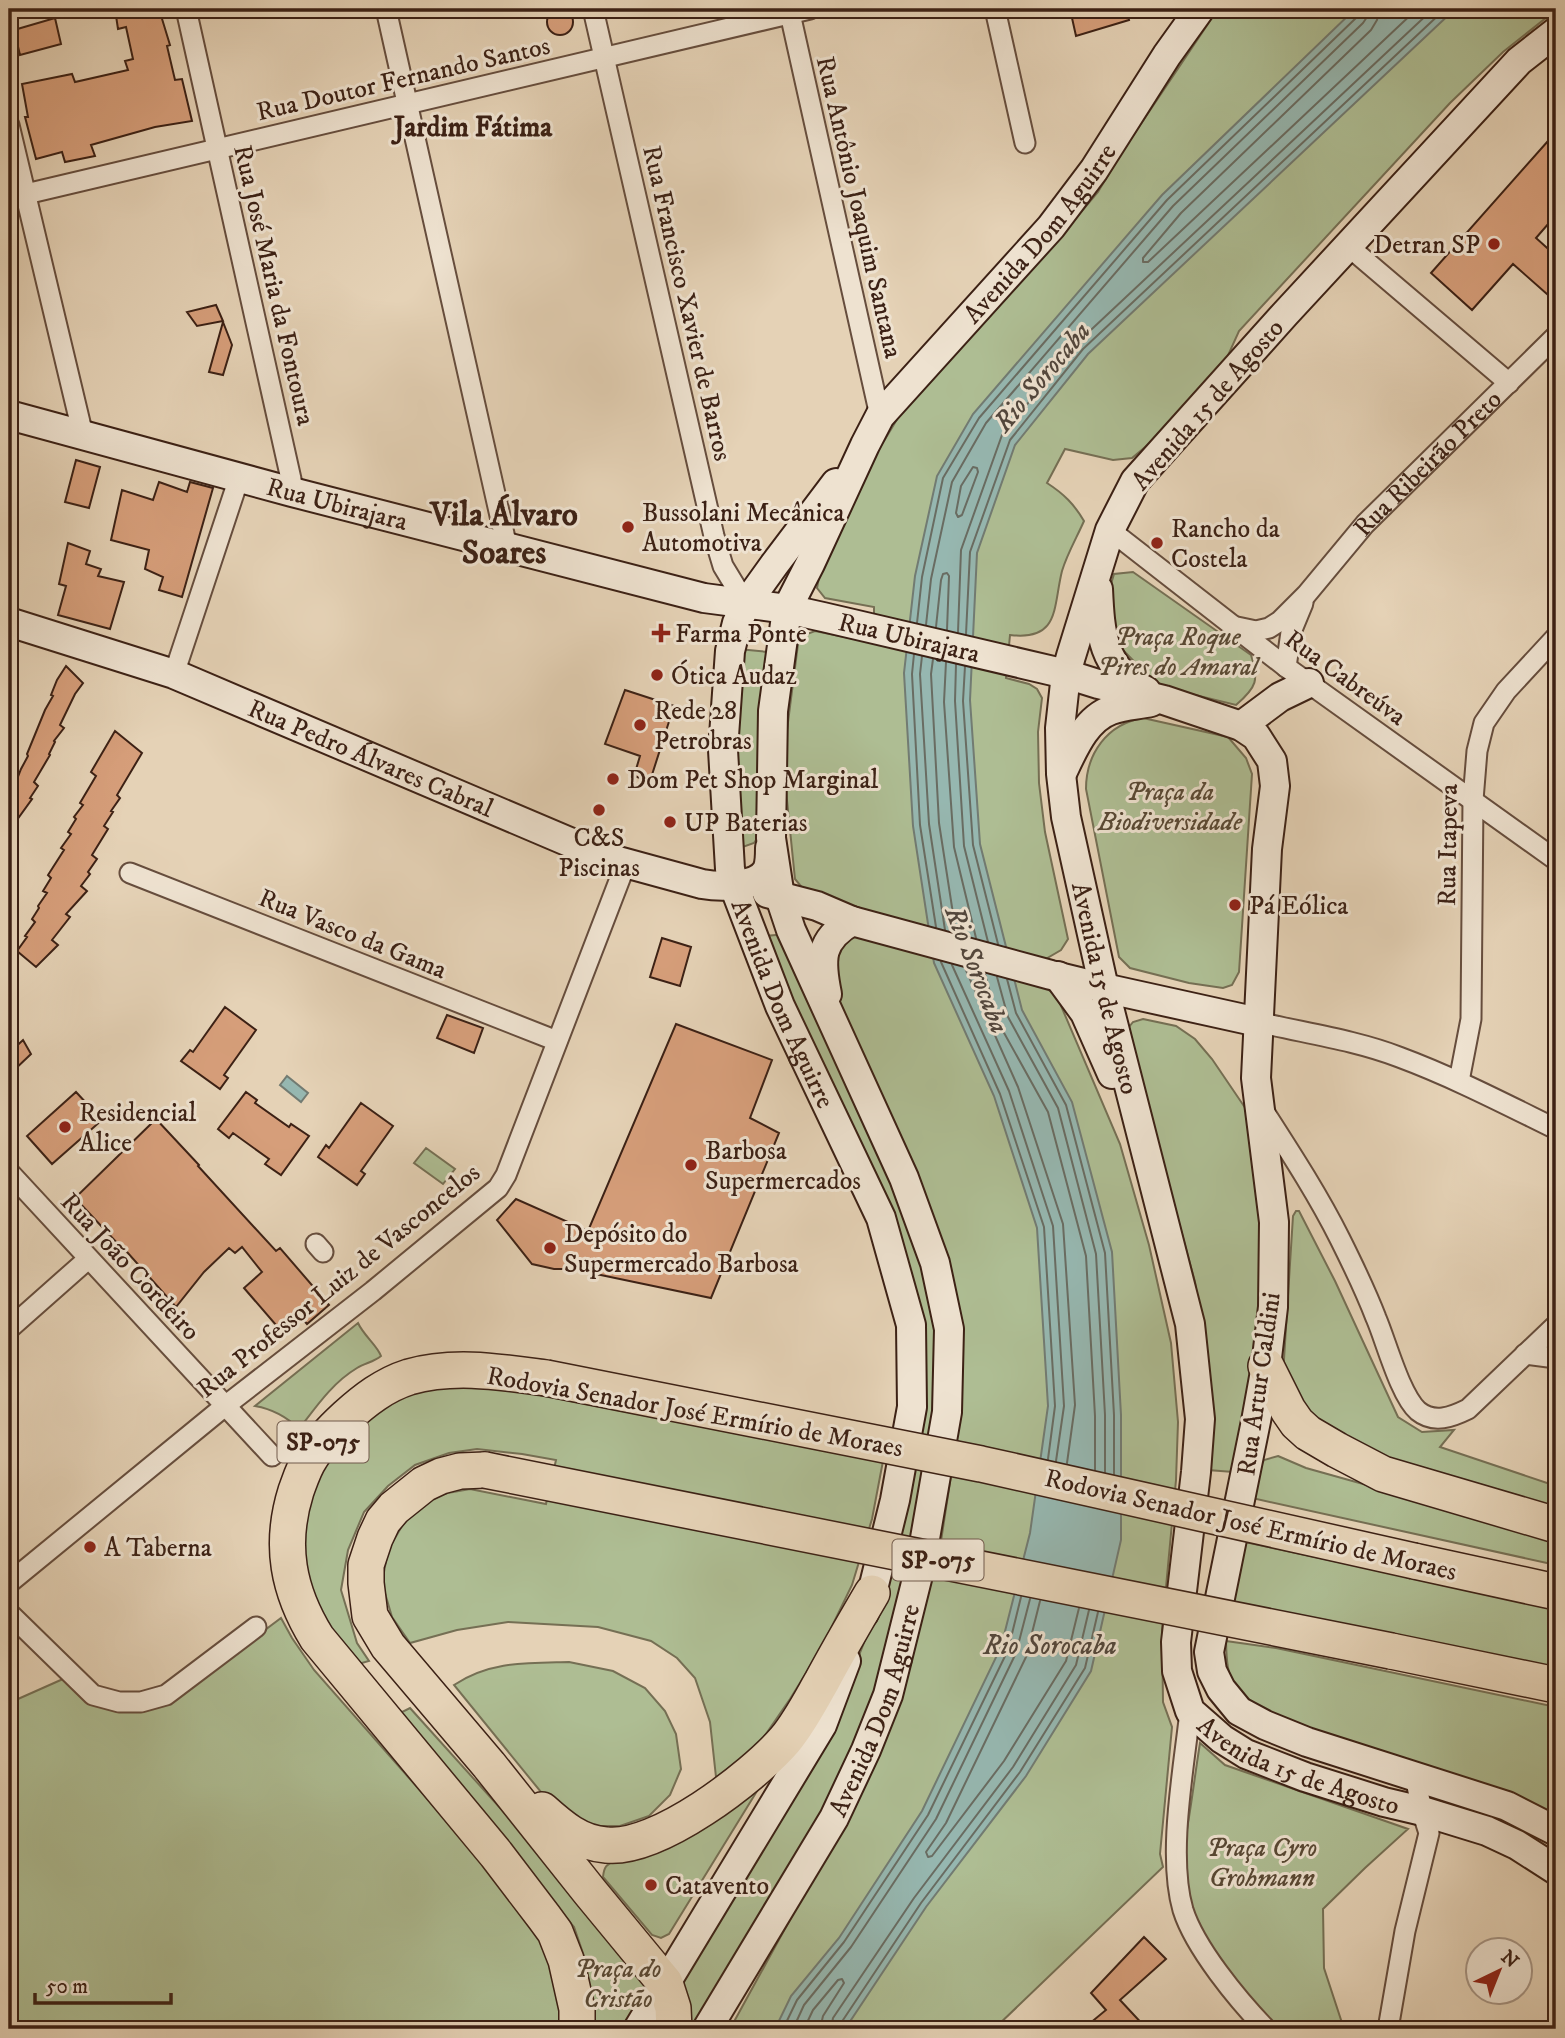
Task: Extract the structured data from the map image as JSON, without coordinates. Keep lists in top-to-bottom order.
{
  "streets": {
    "highway": ["Rodovia Senador José Ermírio de Moraes", "SP-075"],
    "main road": [
      "Avenida Dom Aguirre",
      "Avenida 15 de Agosto",
      "Rua Ubirajara",
      "Rua Pedro Álvares Cabral",
      "Rua Artur Caldini"
    ],
    "street": [
      "Rua Doutor Fernando Santos",
      "Rua Antônio Joaquim Santana",
      "Rua José Maria da Fontoura",
      "Rua Francisco Xavier de Barros",
      "Rua Ribeirão Preto",
      "Rua Cabreúva",
      "Rua Itapeva",
      "Rua Vasco da Gama",
      "Rua João Cordeiro",
      "Rua Professor Luiz de Vasconcelos"
    ]
  },
  "crossings": [
    ["Rua Doutor Fernando Santos", "Rua Antônio Joaquim Santana"],
    ["Rua Doutor Fernando Santos", "Rua José Maria da Fontoura"],
    ["Rua Doutor Fernando Santos", "Rua Francisco Xavier de Barros"],
    ["Rua Antônio Joaquim Santana", "Avenida Dom Aguirre"],
    ["Avenida Dom Aguirre", "Rua Francisco Xavier de Barros"],
    ["Avenida Dom Aguirre", "Rua Ubirajara"],
    ["Avenida Dom Aguirre", "Rua Pedro Álvares Cabral"],
    ["Avenida Dom Aguirre", "SP-075"],
    ["Rua José Maria da Fontoura", "Rua Ubirajara"],
    ["Rua Francisco Xavier de Barros", "Rua Ubirajara"],
    ["Avenida 15 de Agosto", "Rua Ubirajara"],
    ["Avenida 15 de Agosto", "Rua Cabreúva"],
    ["Rua Ribeirão Preto", "Rua Cabreúva"],
    ["Rua Cabreúva", "Rua Itapeva"],
    ["Rua Pedro Álvares Cabral", "Rua Professor Luiz de Vasconcelos"],
    ["Rua Vasco da Gama", "Rua Professor Luiz de Vasconcelos"],
    ["Rua João Cordeiro", "Rua Professor Luiz de Vasconcelos"]
  ],
  "districts": ["Jardim Fátima", "Vila Álvaro Soares"],
  "water": ["Rio Sorocaba"],
  "parks": [
    "Praça Roque Pires do Amaral",
    "Praça da Biodiversidade",
    "Praça Cyro Grohmann",
    "Praça do Cristão"
  ],
  "places": {
    "other": [
      "Detran SP",
      "Bussolani Mecânica Automotiva",
      "Rancho da Costela",
      "Ótica Audaz",
      "Rede 28 Petrobras",
      "Dom Pet Shop Marginal",
      "C&S Piscinas",
      "UP Baterias",
      "Pá Eólica",
      "Residencial Alice",
      "Barbosa Supermercados",
      "Depósito do Supermercado Barbosa",
      "A Taberna",
      "Catavento"
    ],
    "health": ["Farma Ponte"]
  },
  "scale_bar": "50 m",
  "north": "top right"
}
